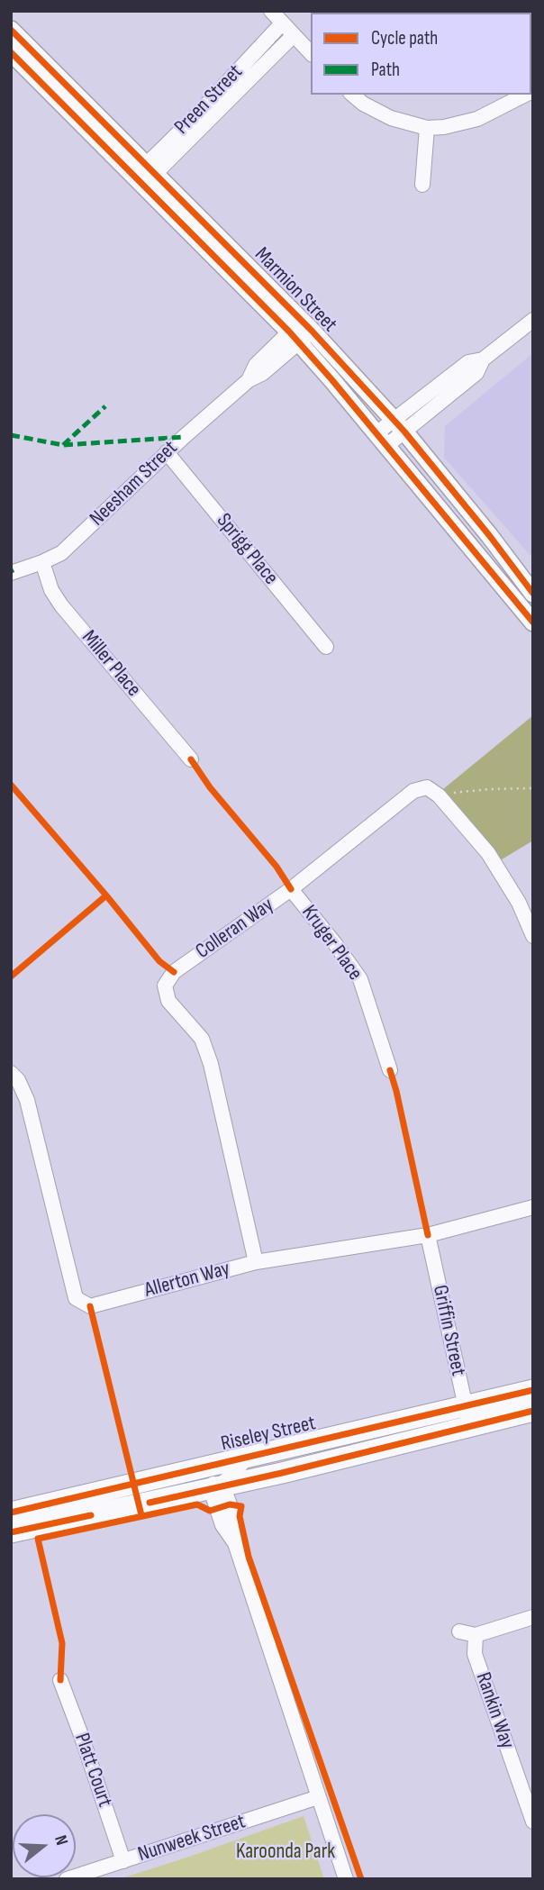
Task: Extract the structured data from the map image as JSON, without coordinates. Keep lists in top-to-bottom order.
{
  "streets": {
    "highway": ["Riseley Street"],
    "main road": ["Marmion Street"],
    "street": [
      "Preen Street",
      "Neesham Street",
      "Sprigg Place",
      "Miller Place",
      "Colleran Way",
      "Kruger Place",
      "Allerton Way",
      "Griffin Street",
      "Rankin Way",
      "Platt Court",
      "Nunweek Street"
    ]
  },
  "crossings": [
    ["Preen Street", "Marmion Street"],
    ["Marmion Street", "Neesham Street"],
    ["Neesham Street", "Sprigg Place"],
    ["Neesham Street", "Miller Place"],
    ["Colleran Way", "Kruger Place"],
    ["Colleran Way", "Allerton Way"],
    ["Allerton Way", "Griffin Street"],
    ["Griffin Street", "Riseley Street"],
    ["Platt Court", "Nunweek Street"]
  ],
  "parks": ["Karoonda Park"],
  "legend": ["Cycle path", "Path"],
  "north": "right"
}
